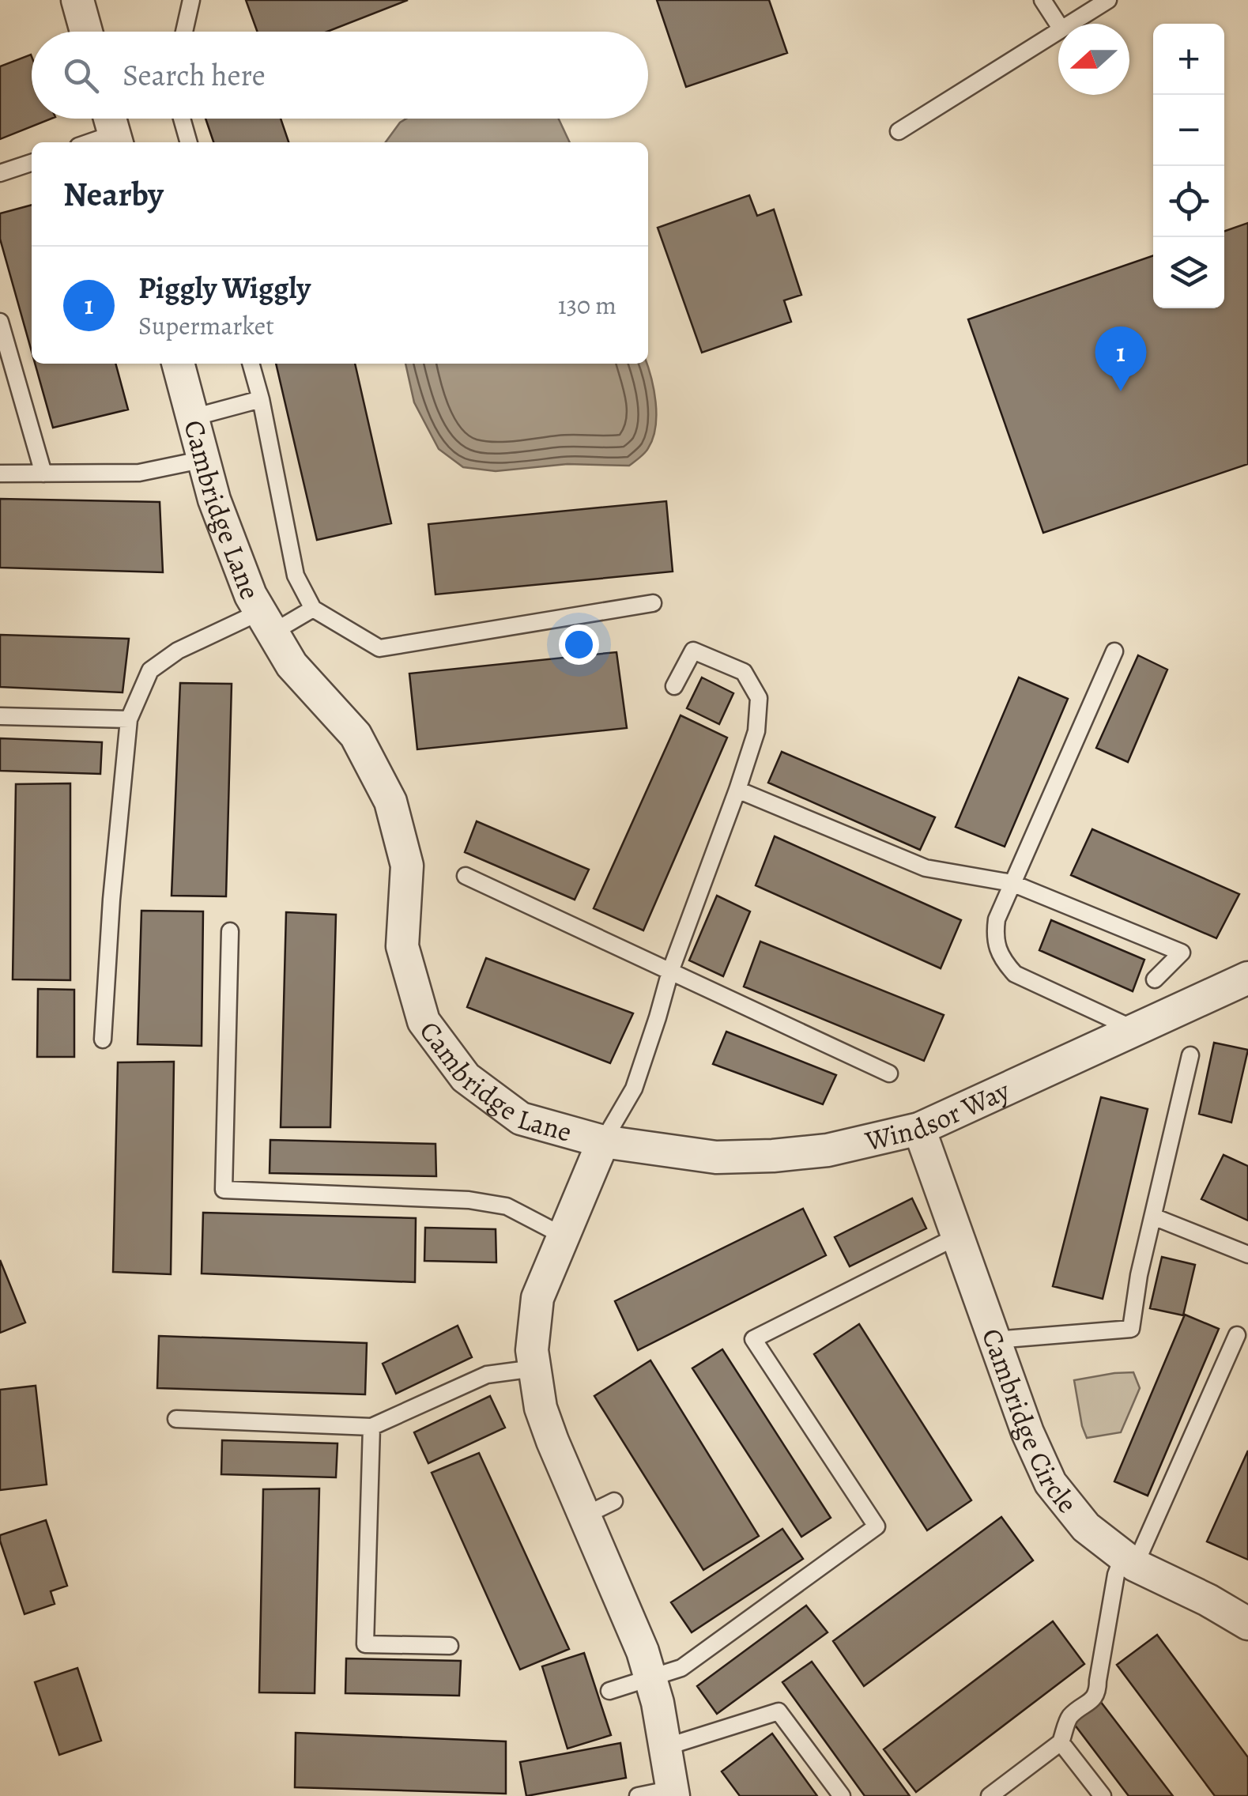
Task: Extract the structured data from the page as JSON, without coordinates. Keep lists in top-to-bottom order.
{
  "streets": {
    "street": ["Cambridge Lane", "Windsor Way", "Cambridge Circle"]
  },
  "crossings": [
    ["Cambridge Lane", "Windsor Way"],
    ["Windsor Way", "Cambridge Circle"]
  ],
  "north": "left",
  "page": {
    "map_buttons": ["+", "−"],
    "search": "Search here",
    "heading": "Nearby",
    "list": [
      {
        "mark": "1",
        "name": "Piggly Wiggly",
        "note": "Supermarket",
        "value": "130 m"
      }
    ],
    "pins": "1"
  }
}
